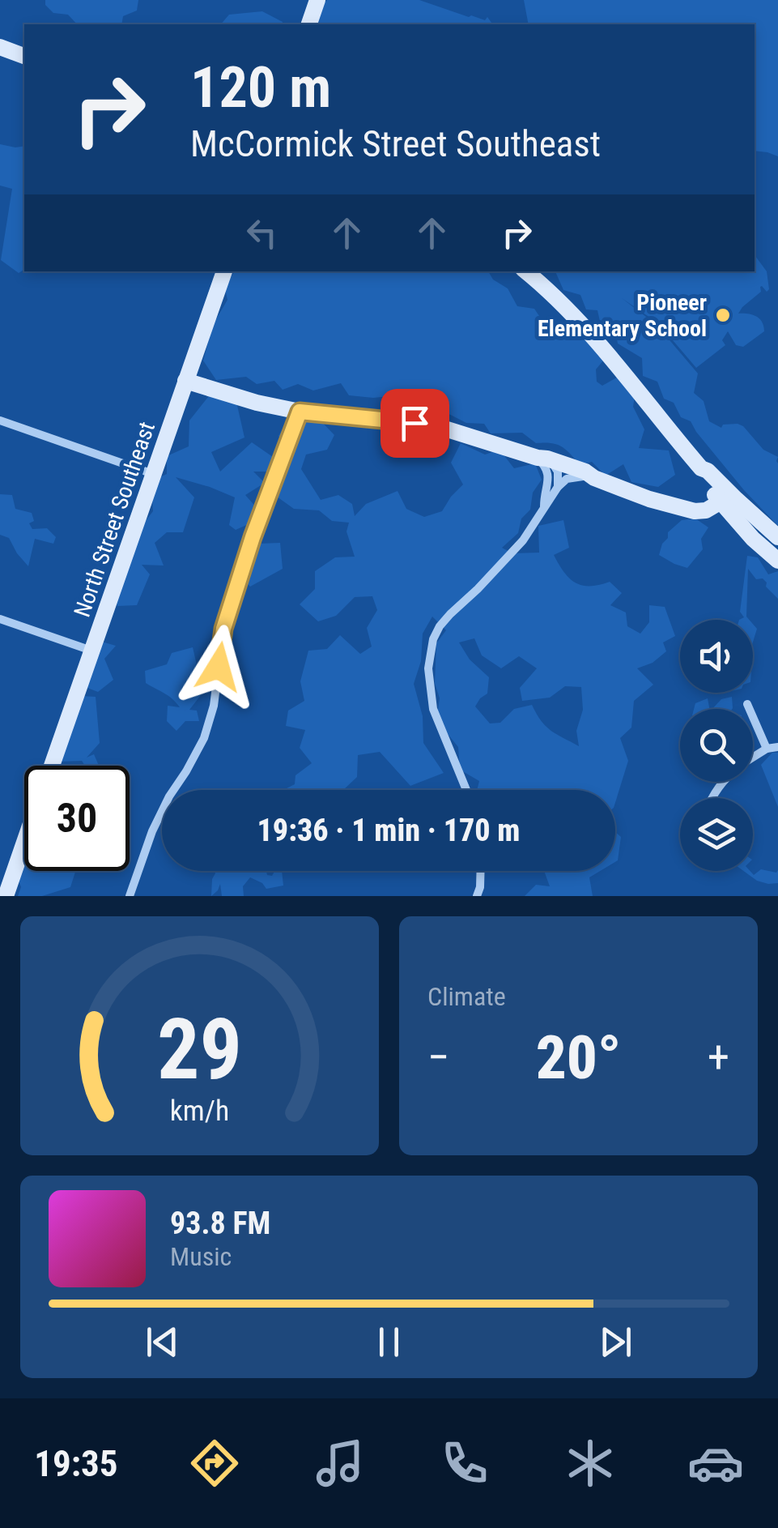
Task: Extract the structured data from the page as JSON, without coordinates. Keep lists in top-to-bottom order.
{
  "streets": {
    "street": ["North Street Southeast"]
  },
  "places": ["Pioneer Elementary School"],
  "page": {
    "turn": ["120 m", "McCormick Street Southeast"],
    "limit": "30",
    "trip": "19:36 · 1 min · 170 m",
    "tile": "Climate",
    "heat": ["−", "20°", "+"],
    "song": ["93.8 FM", "Music"],
    "tabs": "19:35",
    "gauge": ["29", "km/h"]
  }
}
